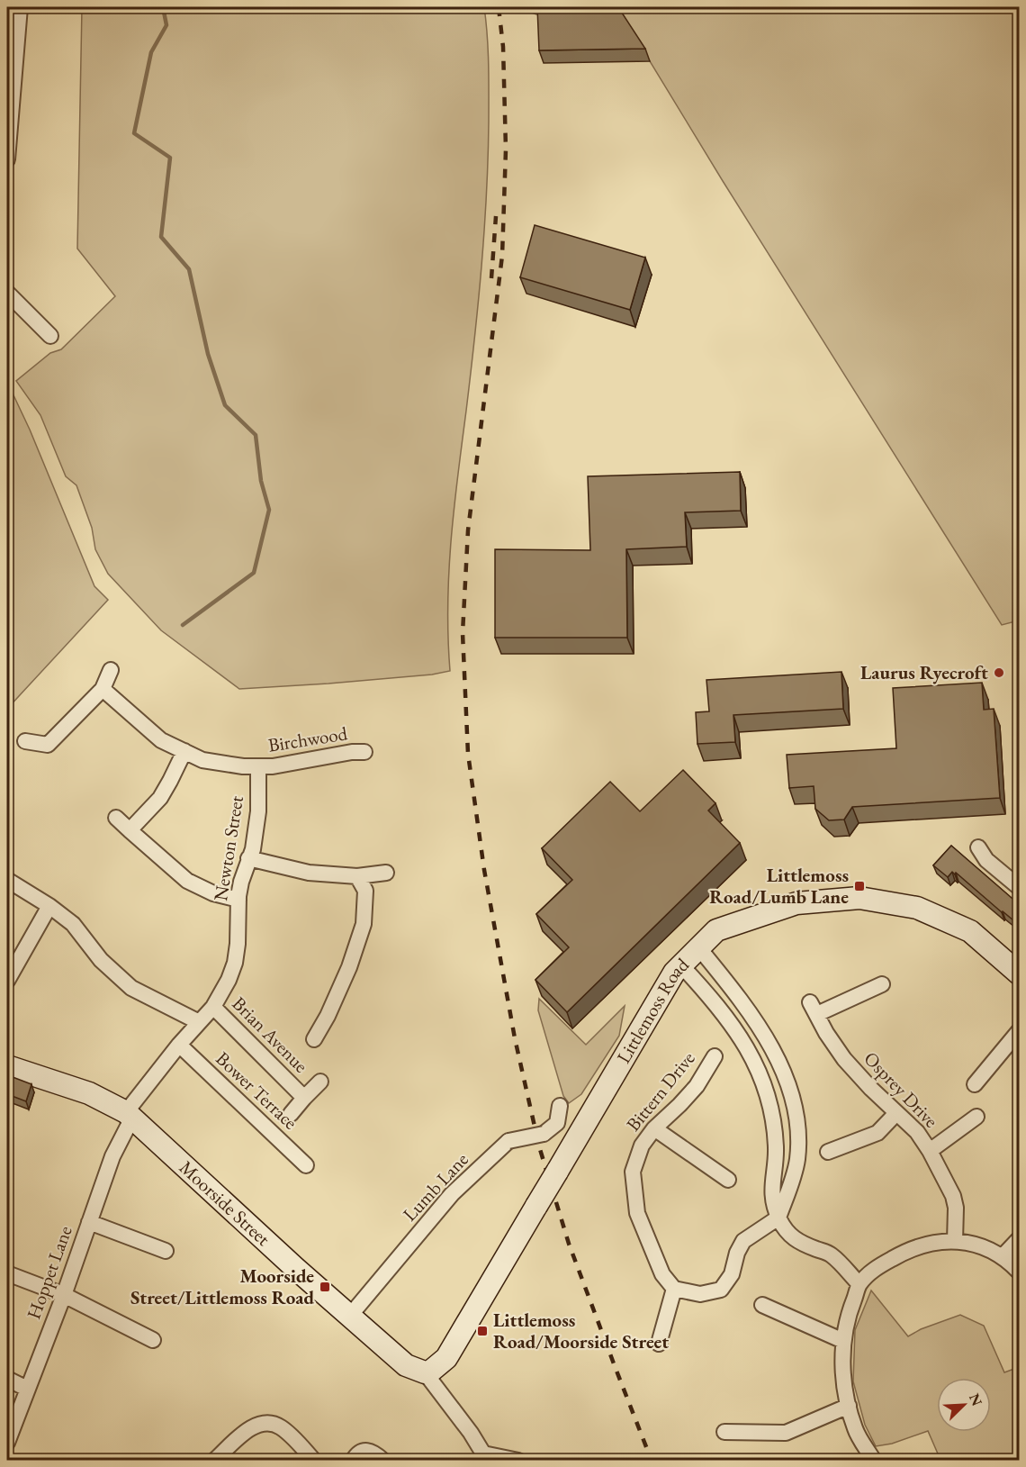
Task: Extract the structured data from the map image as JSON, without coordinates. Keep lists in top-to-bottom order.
{
  "streets": {
    "street": [
      "Birchwood",
      "Newton Street",
      "Littlemoss Road",
      "Brian Avenue",
      "Osprey Drive",
      "Bower Terrace",
      "Bittern Drive",
      "Lumb Lane",
      "Moorside Street",
      "Hoppet Lane"
    ]
  },
  "crossings": [
    ["Birchwood", "Newton Street"],
    ["Newton Street", "Brian Avenue"],
    ["Newton Street", "Bower Terrace"],
    ["Newton Street", "Moorside Street"],
    ["Newton Street", "Hoppet Lane"],
    ["Littlemoss Road", "Moorside Street"],
    ["Lumb Lane", "Moorside Street"],
    ["Moorside Street", "Hoppet Lane"]
  ],
  "places": {
    "other": ["Laurus Ryecroft"],
    "transit": ["Littlemoss Road/Lumb Lane", "Moorside Street/Littlemoss Road", "Littlemoss Road/Moorside Street"]
  },
  "north": "top right"
}
